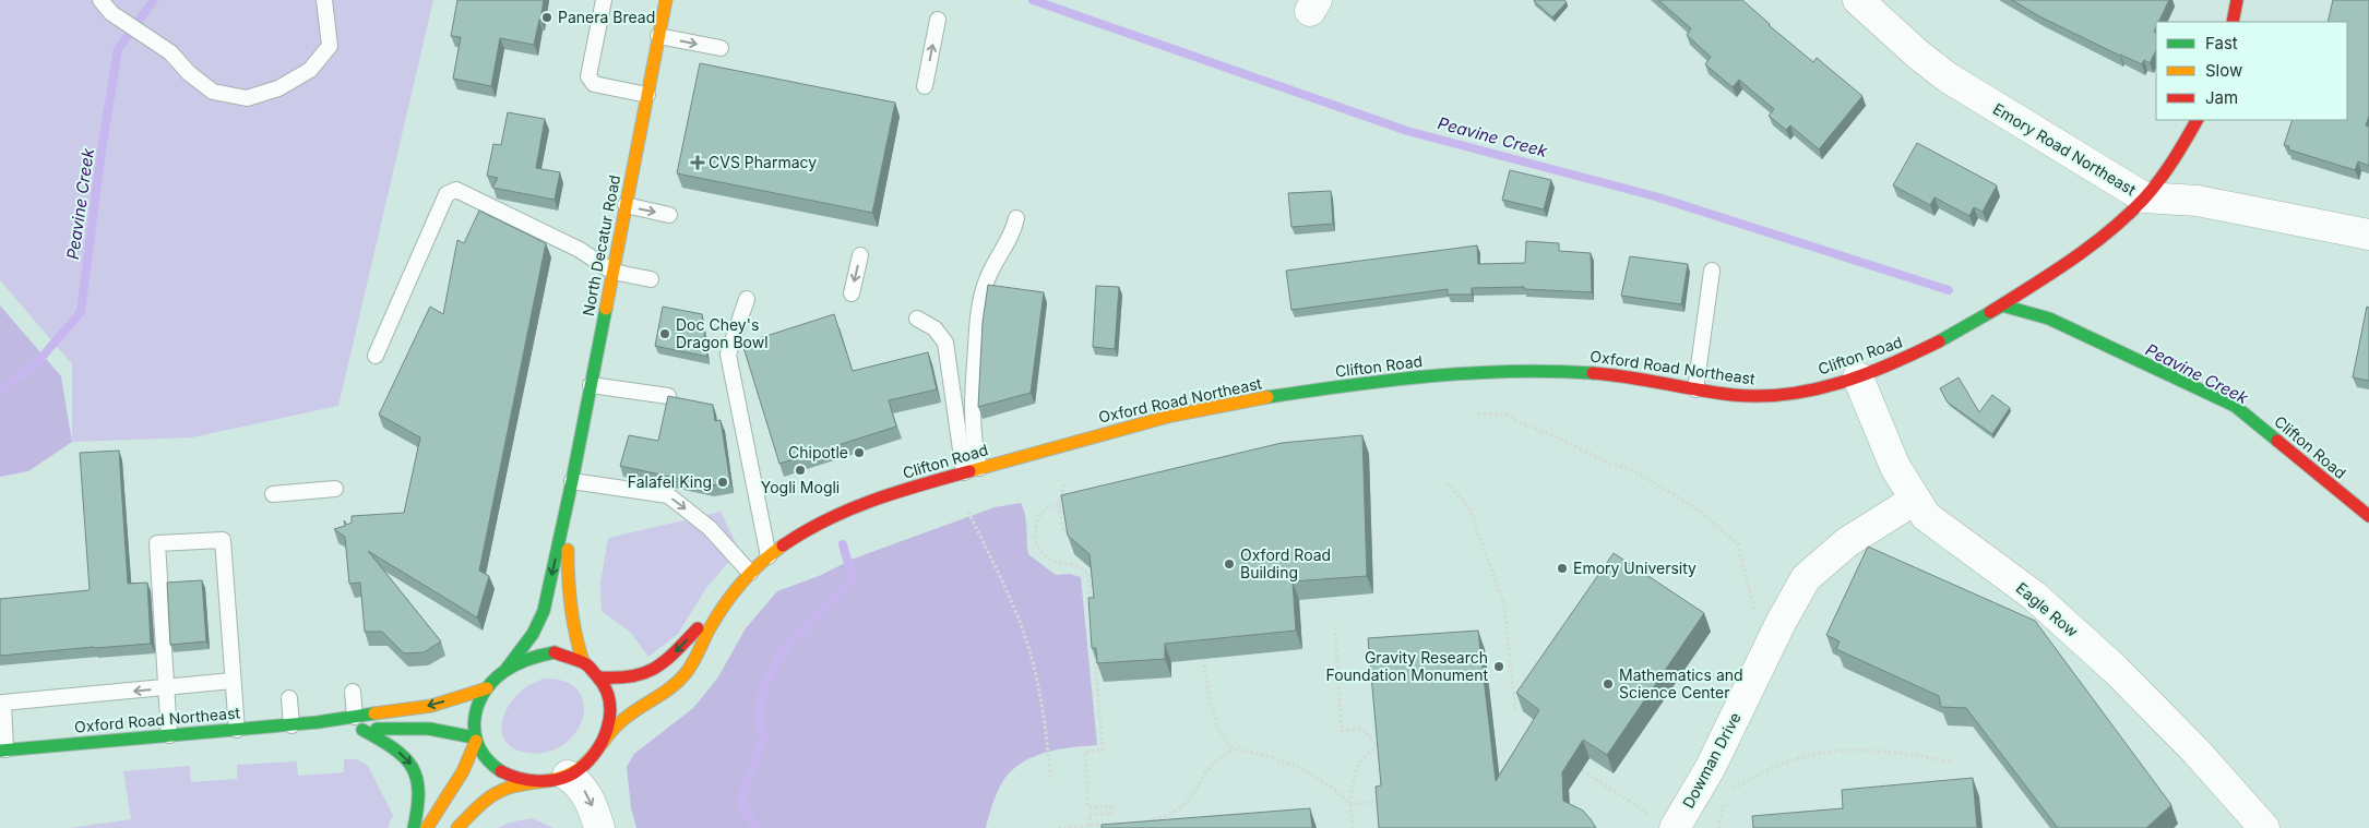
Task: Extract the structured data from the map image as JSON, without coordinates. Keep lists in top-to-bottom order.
{
  "streets": {
    "main road": ["North Decatur Road", "Clifton Road", "Oxford Road Northeast"],
    "street": ["Emory Road Northeast", "Eagle Row", "Dowman Drive"]
  },
  "crossings": [
    ["North Decatur Road", "Clifton Road"],
    ["North Decatur Road", "Oxford Road Northeast"],
    ["Clifton Road", "Oxford Road Northeast"],
    ["Clifton Road", "Eagle Row"],
    ["Eagle Row", "Dowman Drive"]
  ],
  "water": ["Peavine Creek"],
  "places": {
    "other": [
      "Panera Bread",
      "Doc Chey's Dragon Bowl",
      "Chipotle",
      "Yogli Mogli",
      "Falafel King",
      "Oxford Road Building",
      "Emory University",
      "Gravity Research Foundation Monument",
      "Mathematics and Science Center"
    ],
    "health": ["CVS Pharmacy"]
  },
  "legend": ["Fast", "Slow", "Jam"]
}
